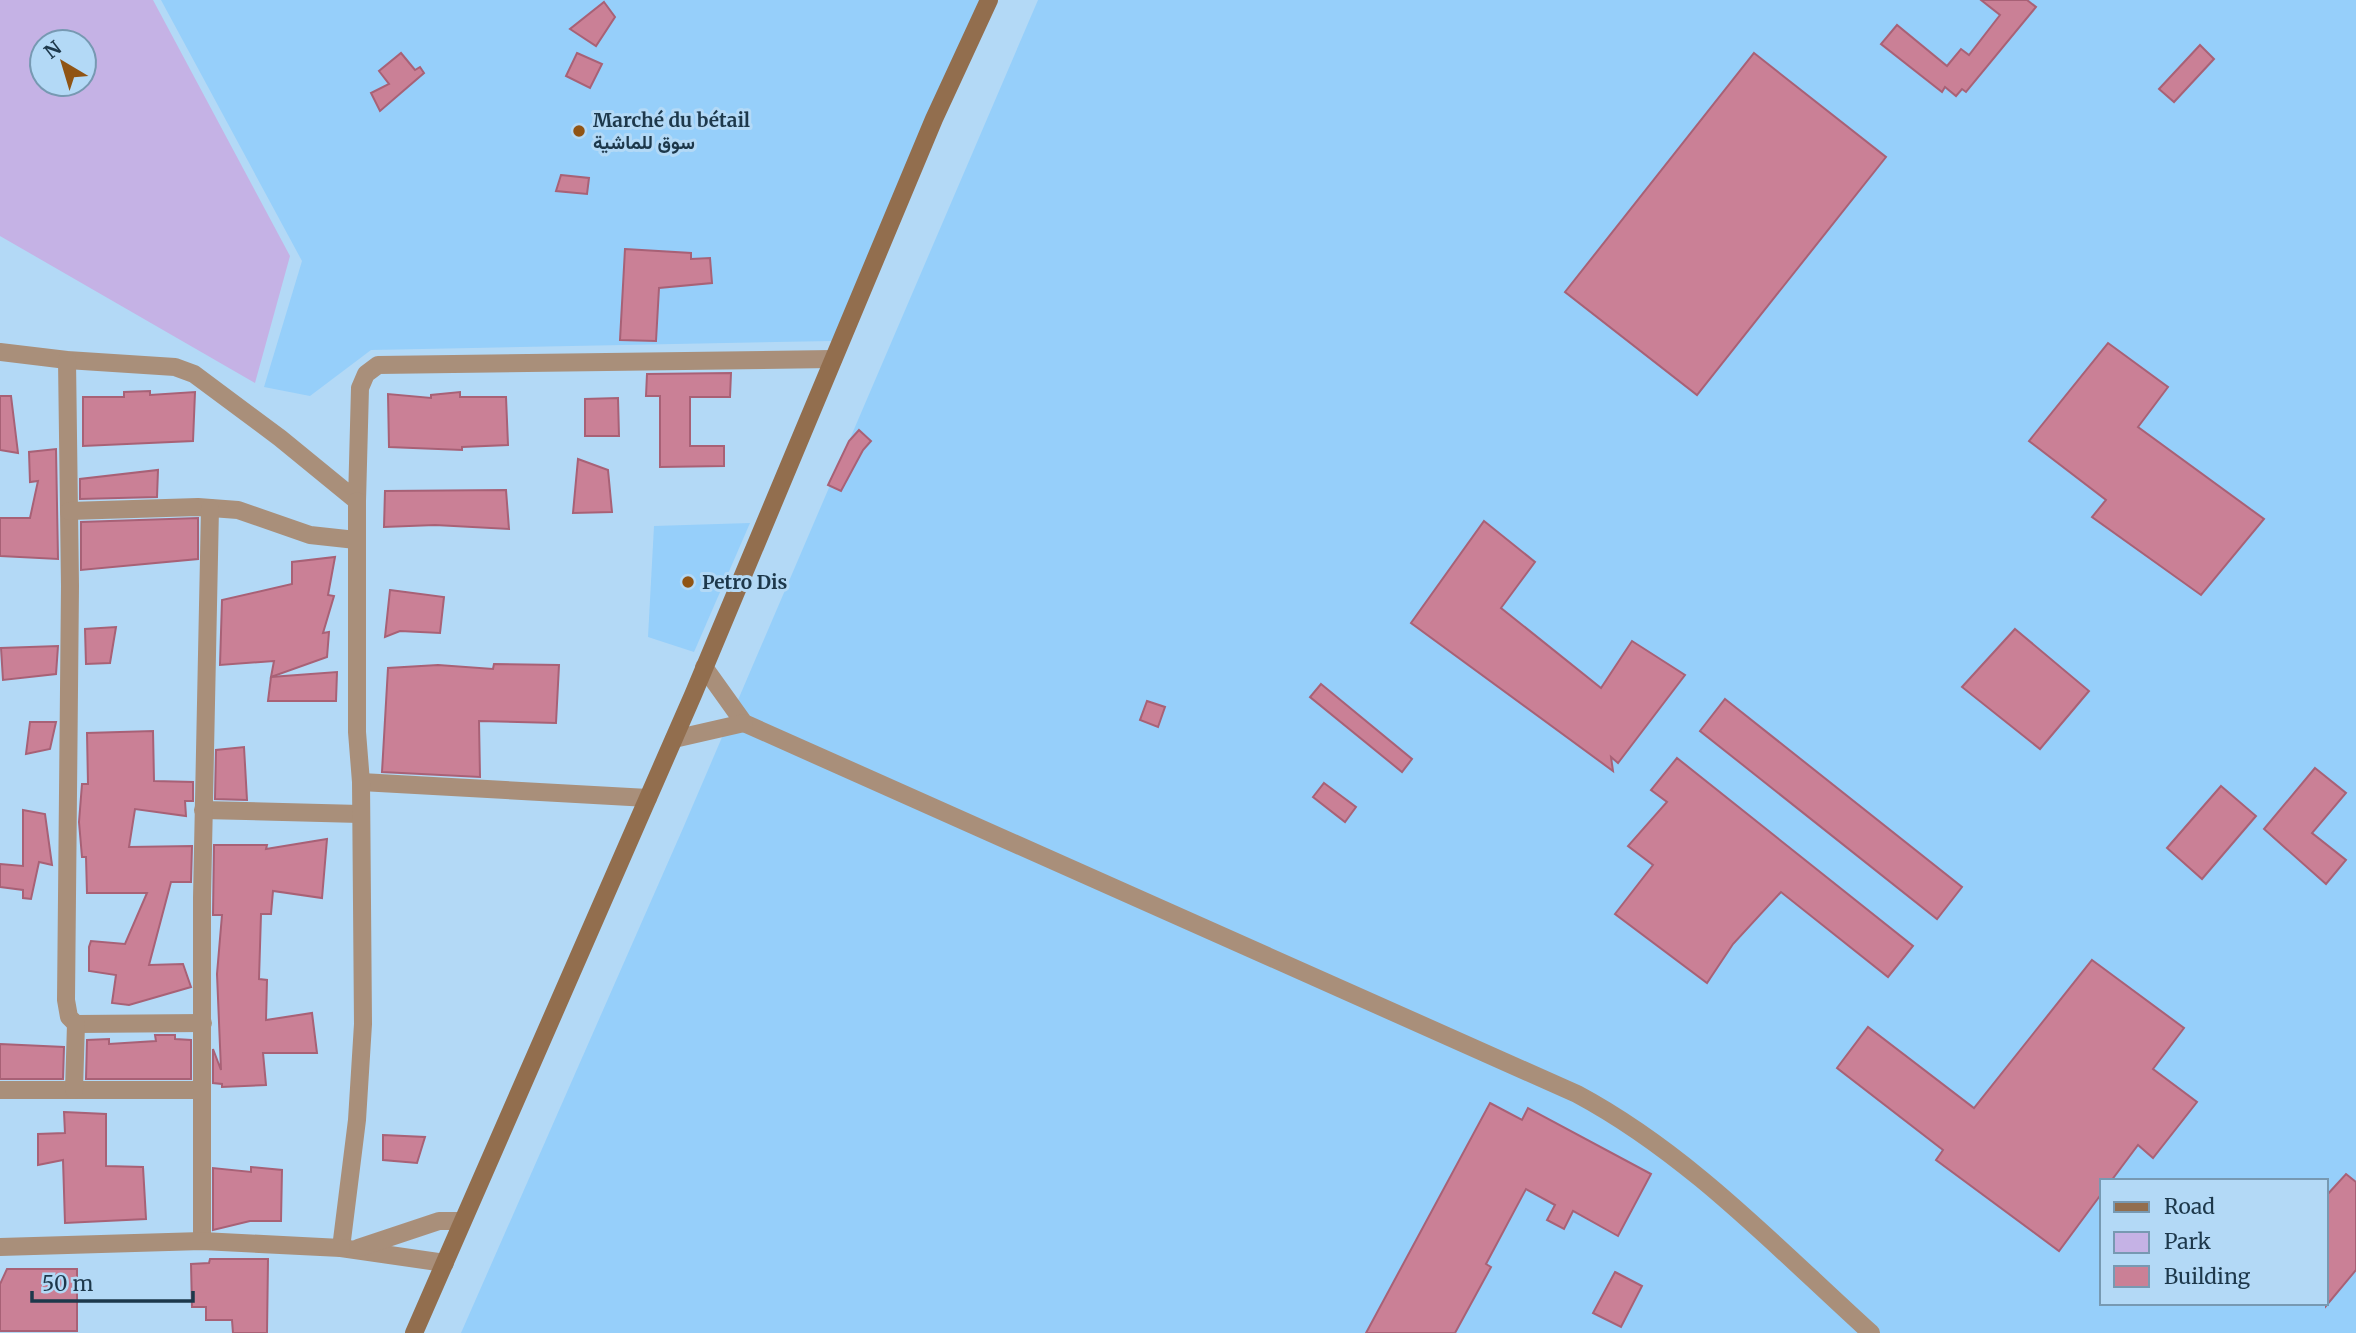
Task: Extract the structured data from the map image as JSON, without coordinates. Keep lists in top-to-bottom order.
{
  "places": ["Marché du bétail سوق للماشية", "Petro Dis"],
  "legend": ["Road", "Park", "Building"],
  "scale_bar": "50 m",
  "north": "top left"
}
